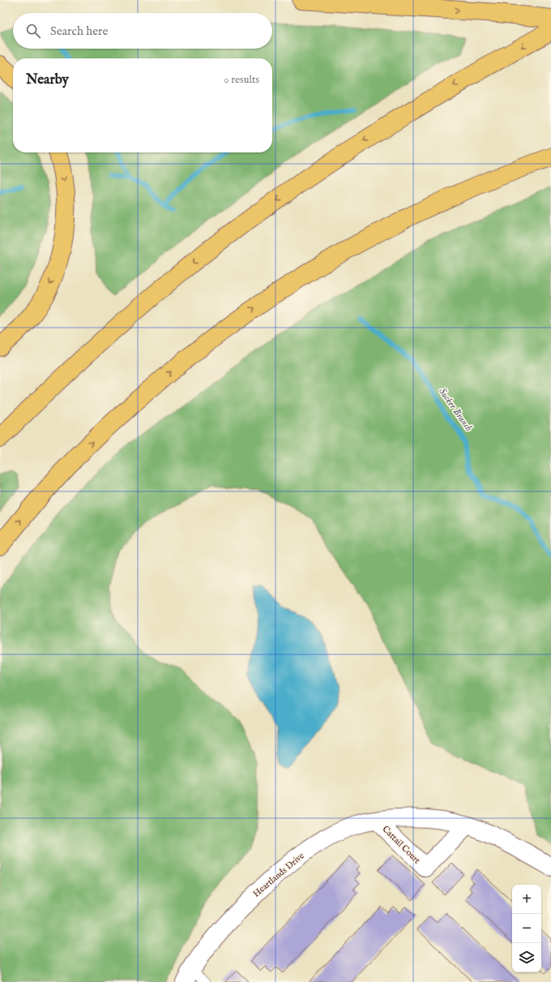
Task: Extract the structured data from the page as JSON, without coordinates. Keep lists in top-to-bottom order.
{
  "streets": {
    "street": ["Cattail Court", "Heartlands Drive"]
  },
  "crossings": [
    ["Cattail Court", "Heartlands Drive"]
  ],
  "water": ["Sucker Branch"],
  "page": {
    "search": "Search here",
    "heading": ["Nearby", "0 results"],
    "map_buttons": ["+", "−"]
  }
}
